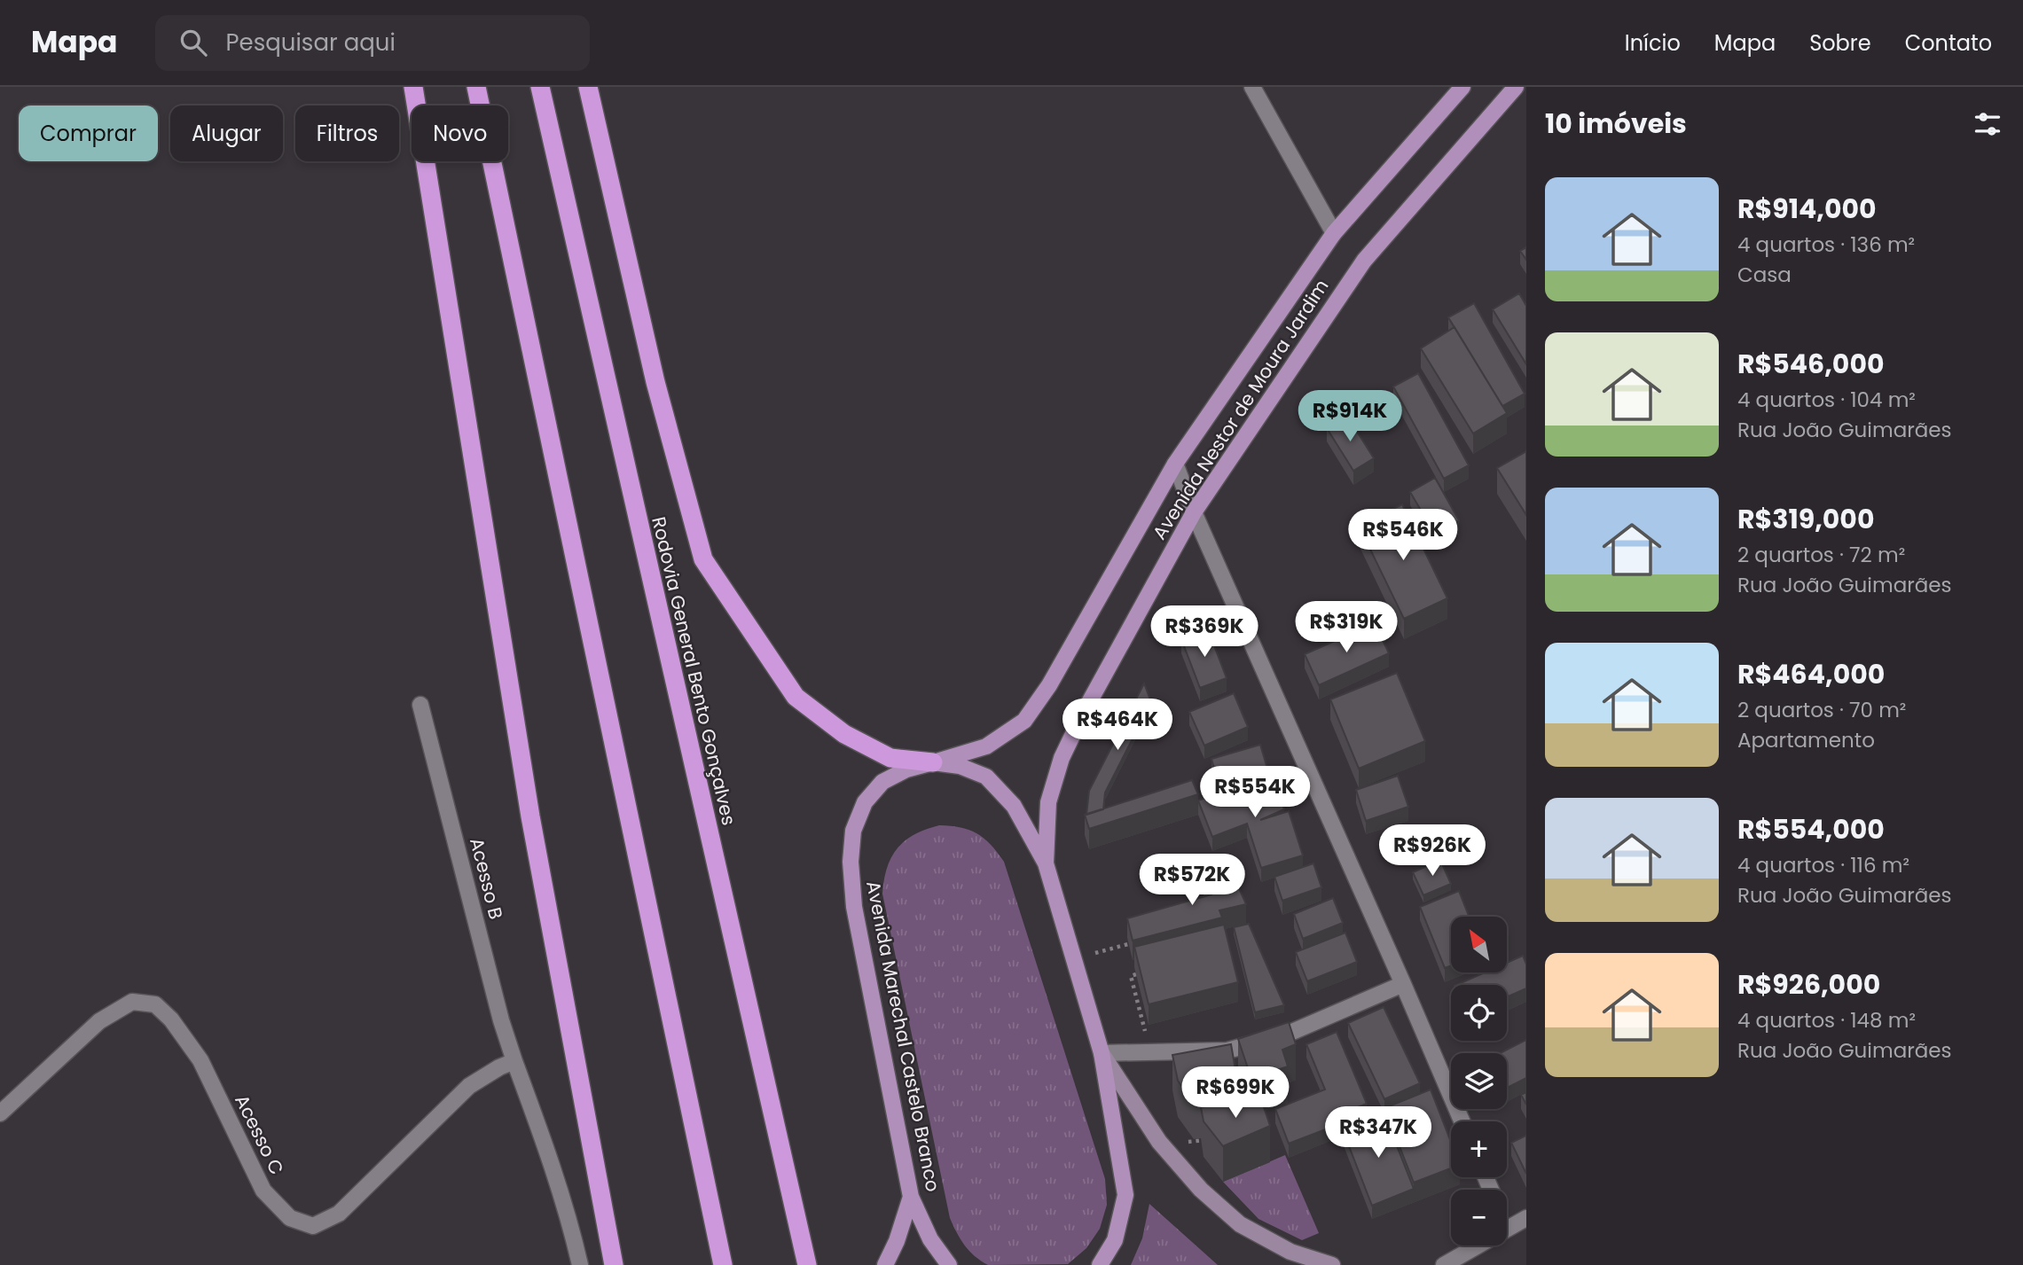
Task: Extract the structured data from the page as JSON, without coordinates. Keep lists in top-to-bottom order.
{
  "streets": {
    "highway": ["Rodovia General Bento Gonçalves"],
    "main road": ["Avenida Nestor de Moura Jardim", "Avenida Marechal Castelo Branco"],
    "street": ["Acesso B", "Acesso C"]
  },
  "crossings": [
    ["Avenida Nestor de Moura Jardim", "Avenida Marechal Castelo Branco"],
    ["Acesso B", "Acesso C"]
  ],
  "north": "top left",
  "page": {
    "header": "Mapa",
    "search": "Pesquisar aqui",
    "nav": [
      "Início",
      "Mapa",
      "Sobre",
      "Contato"
    ],
    "heading": "10 imóveis",
    "chip": [
      "Comprar",
      "Alugar",
      "Filtros",
      "Novo"
    ],
    "list": [
      {
        "name": "R$914,000",
        "note": "4 quartos · 136 m² · Casa"
      },
      {
        "name": "R$546,000",
        "note": "4 quartos · 104 m² · Rua João Guimarães"
      },
      {
        "name": "R$319,000",
        "note": "2 quartos · 72 m² · Rua João Guimarães"
      },
      {
        "name": "R$464,000",
        "note": "2 quartos · 70 m² · Apartamento"
      },
      {
        "name": "R$554,000",
        "note": "4 quartos · 116 m² · Rua João Guimarães"
      },
      {
        "name": "R$926,000",
        "note": "4 quartos · 148 m² · Rua João Guimarães"
      }
    ],
    "price": [
      "R$914K",
      "R$546K",
      "R$319K",
      "R$369K",
      "R$464K",
      "R$554K",
      "R$926K",
      "R$572K",
      "R$699K",
      "R$347K"
    ],
    "map_buttons": ["+", "−"]
  }
}
